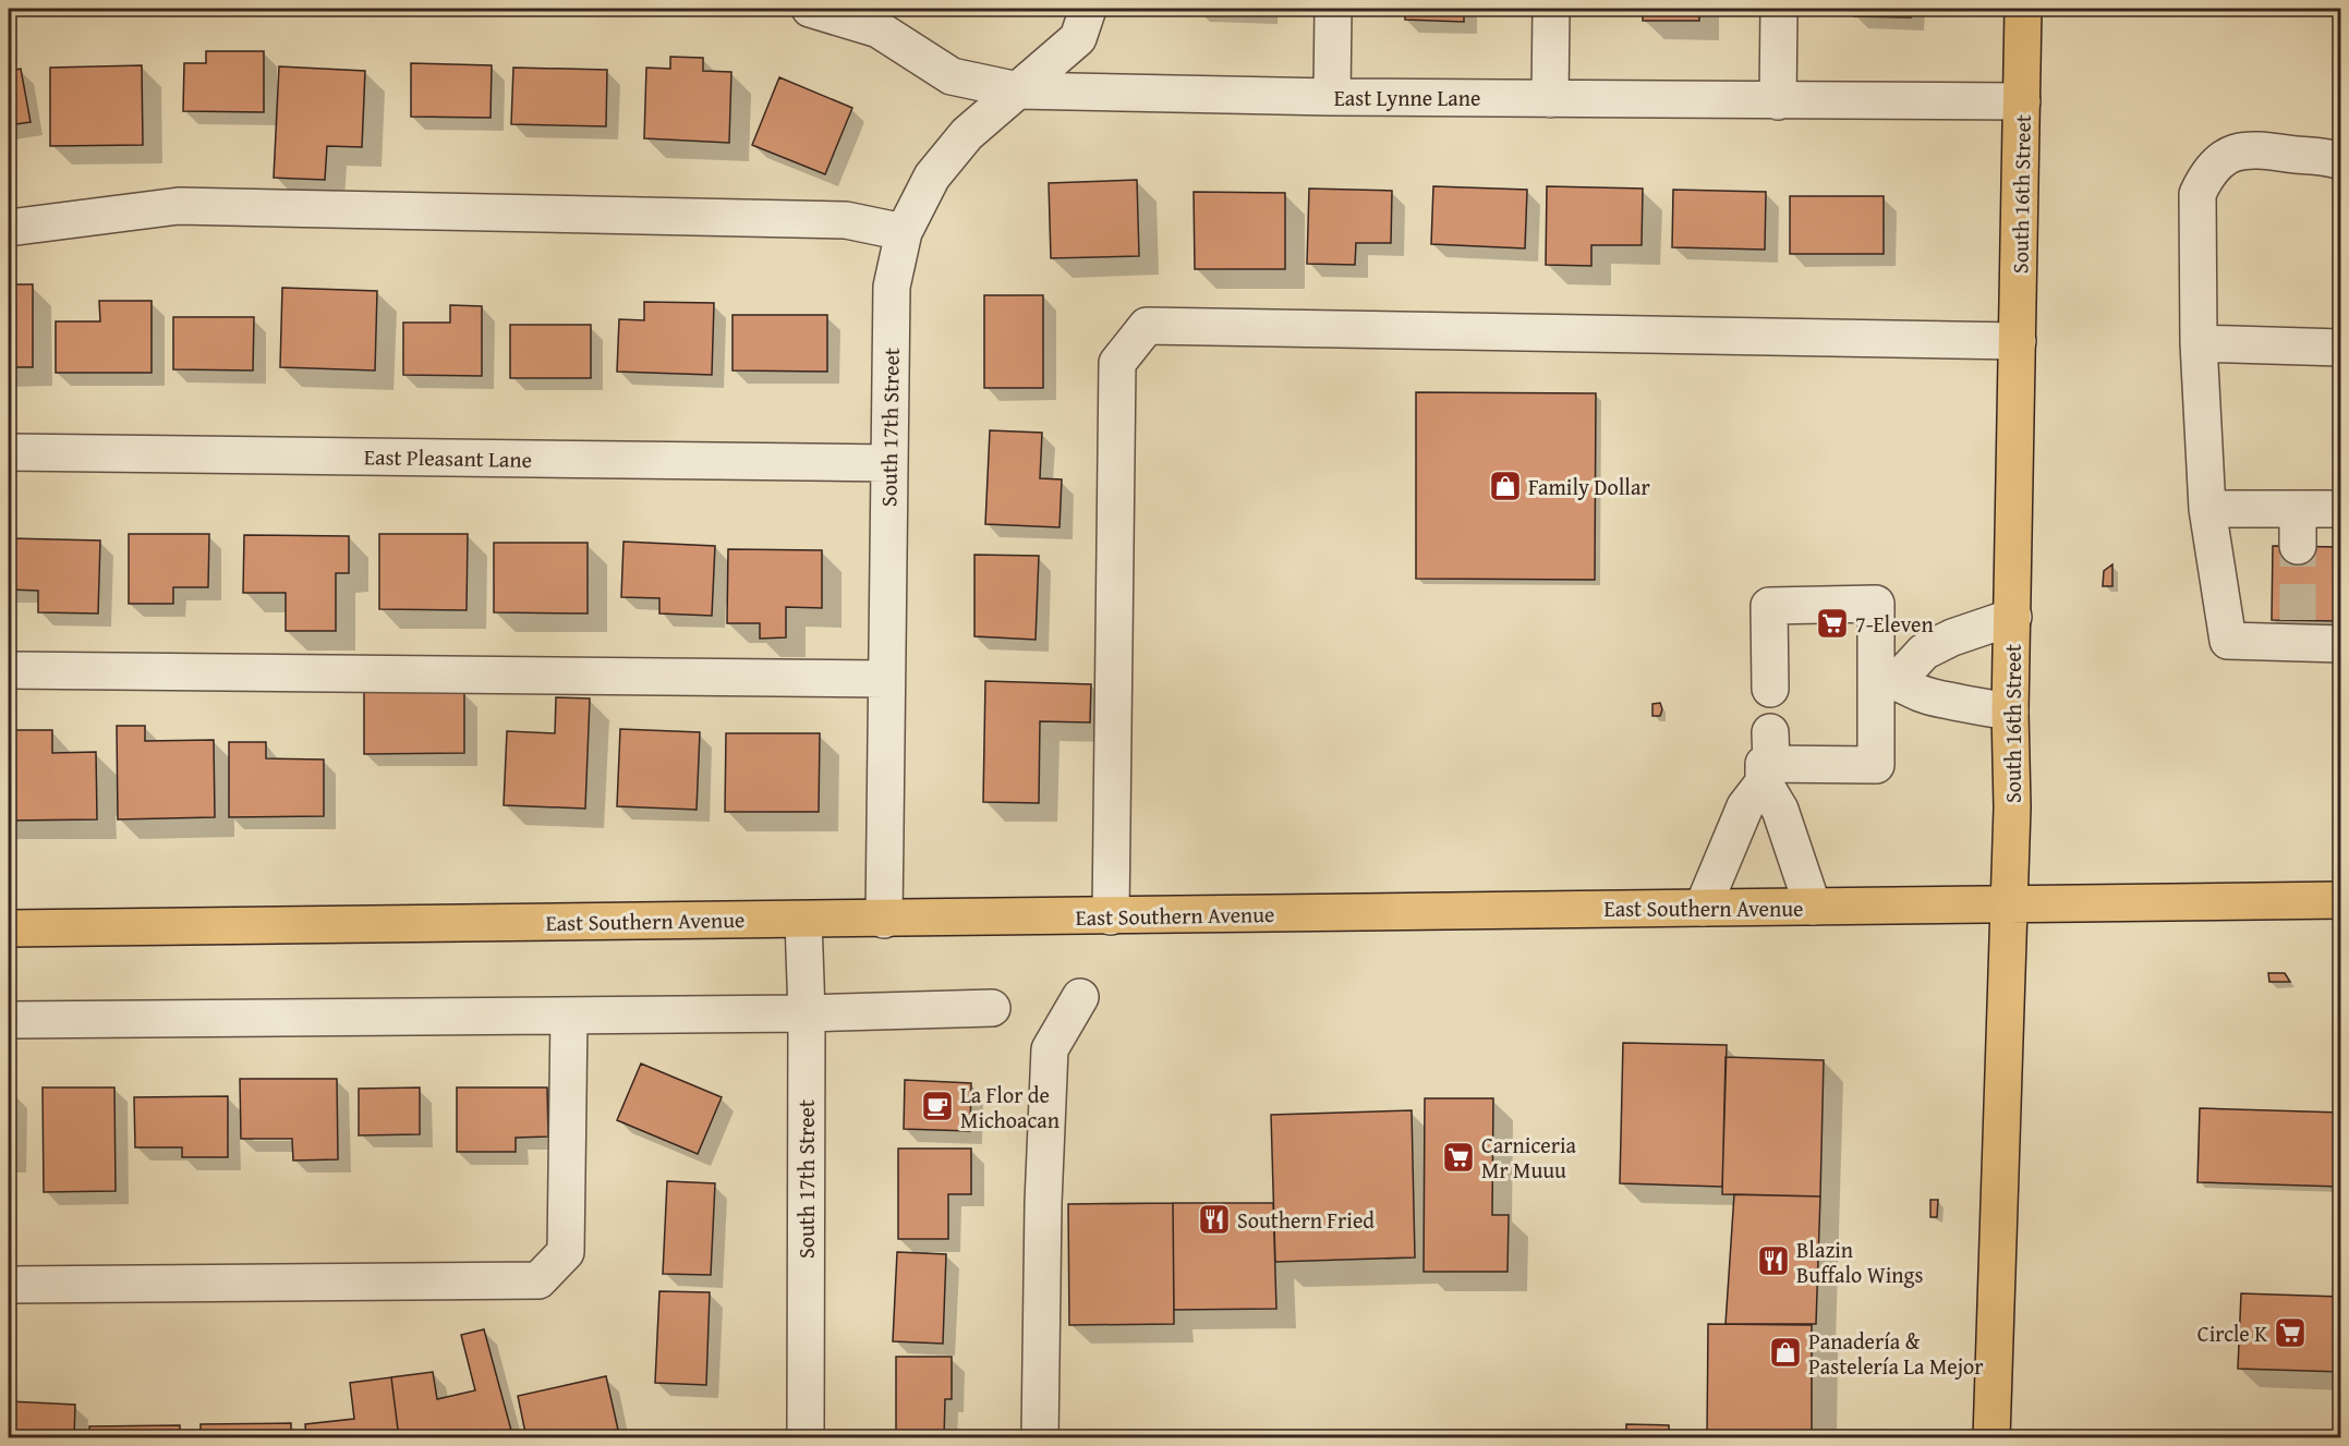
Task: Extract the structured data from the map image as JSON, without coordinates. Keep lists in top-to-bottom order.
{
  "streets": {
    "main road": ["South 16th Street", "East Southern Avenue"],
    "street": ["East Lynne Lane", "South 17th Street", "East Pleasant Lane"]
  },
  "crossings": [
    ["East Lynne Lane", "South 16th Street"],
    ["East Lynne Lane", "South 17th Street"],
    ["South 16th Street", "East Southern Avenue"],
    ["South 17th Street", "East Pleasant Lane"],
    ["South 17th Street", "East Southern Avenue"]
  ],
  "places": {
    "shop": ["Family Dollar", "Panadería & Pastelería La Mejor"],
    "supermarket": ["7-Eleven", "Carniceria Mr Muuu", "Circle K"],
    "cafe": ["La Flor de Michoacan"],
    "restaurant": ["Southern Fried", "Blazin Buffalo Wings"]
  }
}
